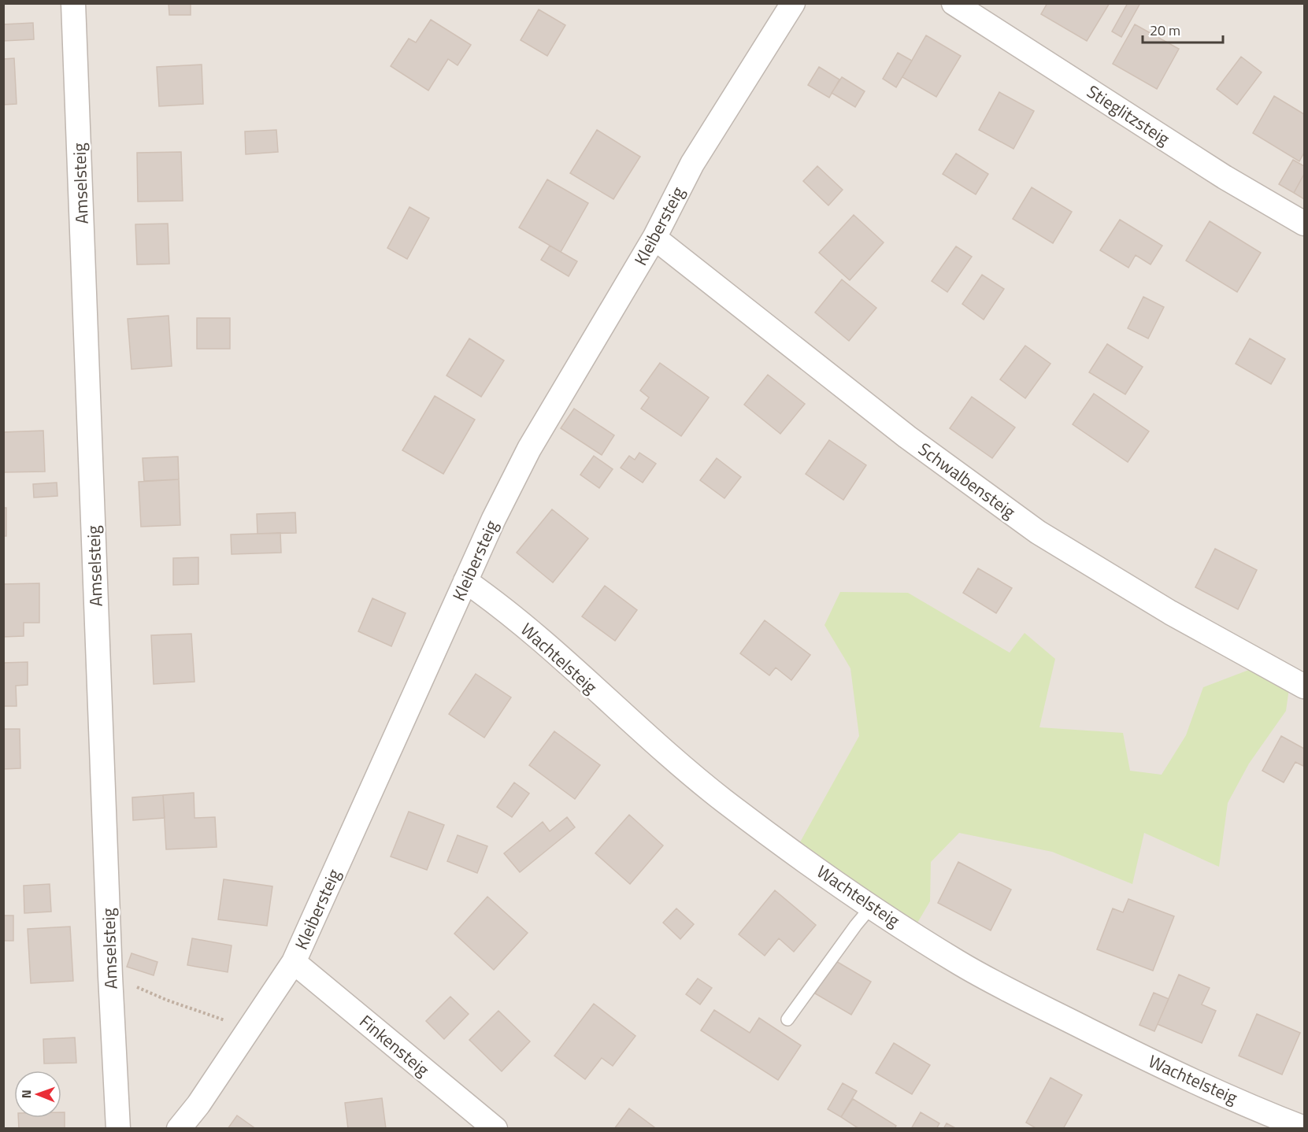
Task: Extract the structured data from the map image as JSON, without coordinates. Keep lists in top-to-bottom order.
{
  "streets": {
    "street": [
      "Stieglitzsteig",
      "Amselsteig",
      "Kleibersteig",
      "Schwalbensteig",
      "Wachtelsteig",
      "Finkensteig"
    ]
  },
  "crossings": [
    ["Kleibersteig", "Schwalbensteig"],
    ["Kleibersteig", "Wachtelsteig"],
    ["Kleibersteig", "Finkensteig"]
  ],
  "scale_bar": "20 m",
  "north": "left"
}
